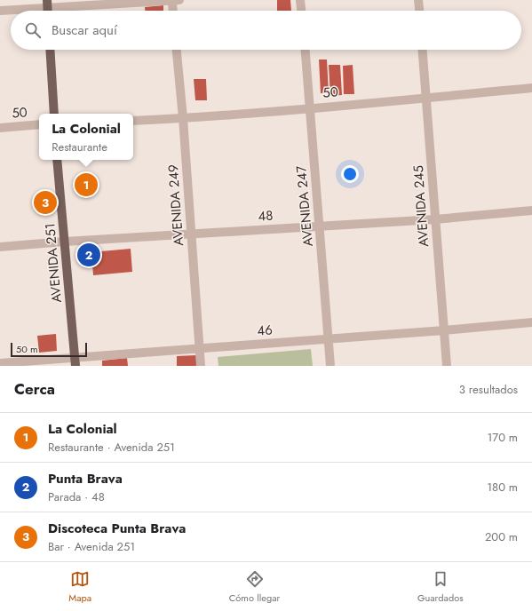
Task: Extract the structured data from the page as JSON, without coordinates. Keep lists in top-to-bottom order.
{
  "streets": {
    "main road": ["AVENIDA 251"],
    "street": [
      "50",
      "AVENIDA 249",
      "AVENIDA 247",
      "AVENIDA 245",
      "48",
      "46"
    ]
  },
  "crossings": [
    ["50", "AVENIDA 249"],
    ["50", "AVENIDA 247"],
    ["50", "AVENIDA 245"],
    ["AVENIDA 249", "48"],
    ["AVENIDA 249", "46"],
    ["AVENIDA 247", "48"],
    ["AVENIDA 247", "46"],
    ["AVENIDA 245", "48"],
    ["AVENIDA 245", "46"],
    ["48", "AVENIDA 251"],
    ["AVENIDA 251", "46"]
  ],
  "scale_bar": "50 m",
  "page": {
    "search": "Buscar aquí",
    "popup": ["La Colonial", "Restaurante"],
    "pins": ["1", "3", "2"],
    "scale": "50 m",
    "heading": ["Cerca", "3 resultados"],
    "list": [
      {
        "mark": "1",
        "name": "La Colonial",
        "note": "Restaurante · Avenida 251",
        "value": "170 m"
      },
      {
        "mark": "2",
        "name": "Punta Brava",
        "note": "Parada · 48",
        "value": "180 m"
      },
      {
        "mark": "3",
        "name": "Discoteca Punta Brava",
        "note": "Bar · Avenida 251",
        "value": "200 m"
      }
    ],
    "nav": ["Mapa", "Cómo llegar", "Guardados"]
  }
}
